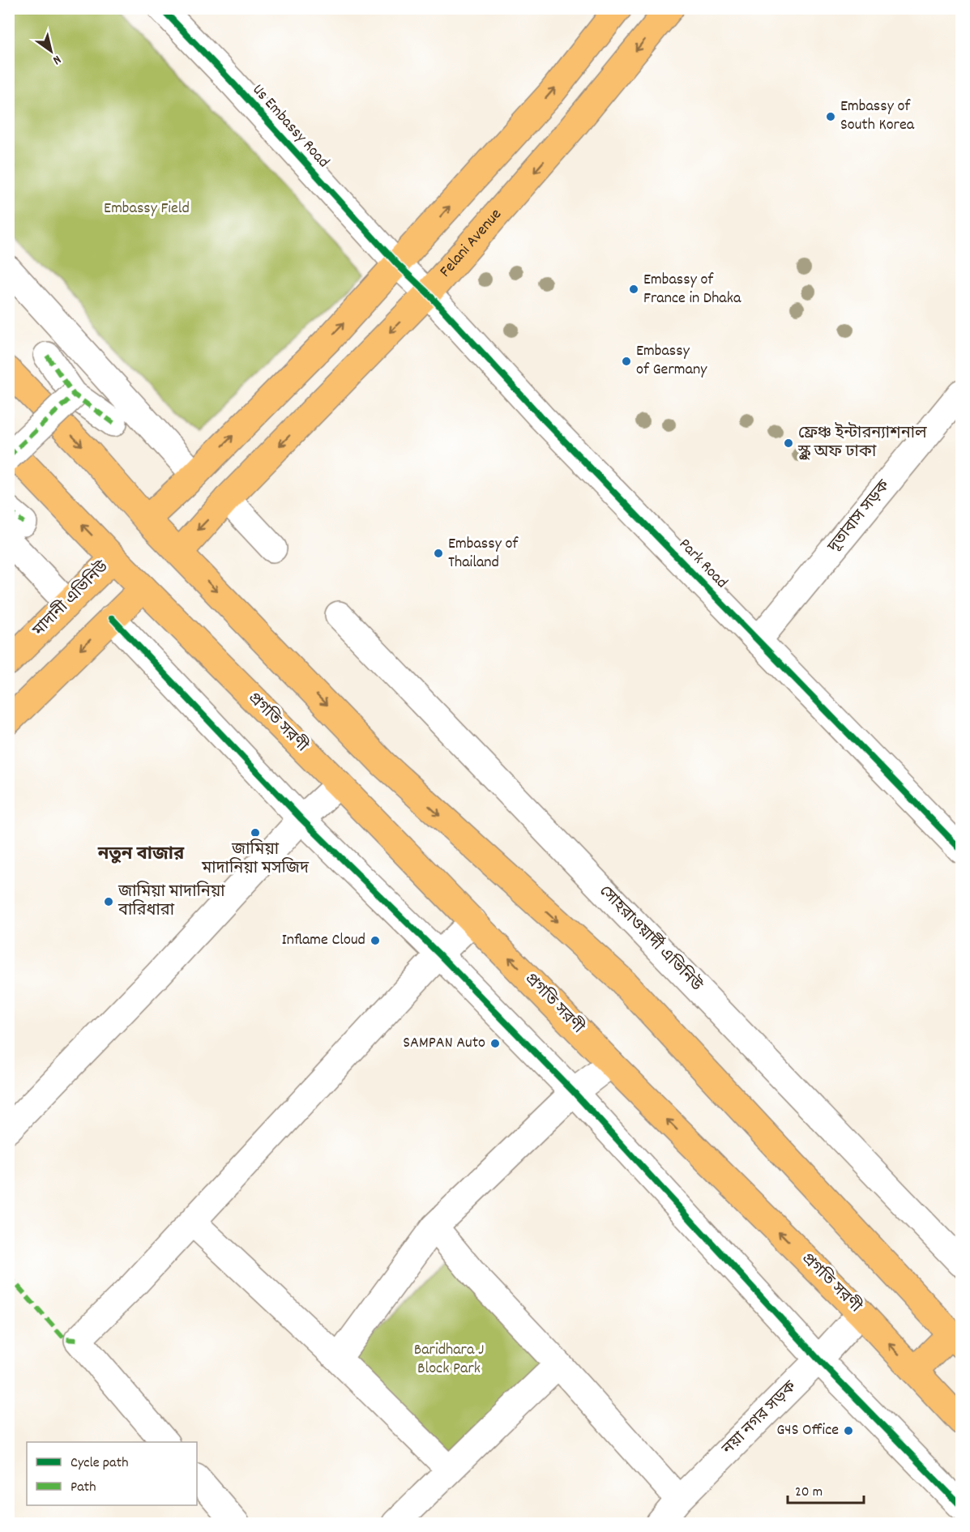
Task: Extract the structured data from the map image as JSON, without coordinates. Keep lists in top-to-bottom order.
{
  "streets": {
    "main road": ["Felani Avenue", "মাদানী এভিনিউ", "প্রগতি সরণী"],
    "street": [
      "Us Embassy Road",
      "দূতাবাস সড়ক",
      "Park Road",
      "সোহরাওয়ার্দী এভিনিউ",
      "নয়া নগর সড়ক"
    ]
  },
  "crossings": [
    ["Felani Avenue", "Park Road"],
    ["দূতাবাস সড়ক", "Park Road"],
    ["মাদানী এভিনিউ", "প্রগতি সরণী"],
    ["প্রগতি সরণী", "নয়া নগর সড়ক"]
  ],
  "districts": ["নতুন বাজার"],
  "parks": ["Embassy Field", "Baridhara J Block Park"],
  "places": [
    "Embassy of South Korea",
    "Embassy of France in Dhaka",
    "Embassy of Germany",
    "ফ্রেঞ্চ ইন্টারন্যাশনাল স্কুল অফ ঢাকা",
    "Embassy of Thailand",
    "জামিয়া মাদানিয়া মসজিদ",
    "জামিয়া মাদানিয়া বারিধারা",
    "Inflame Cloud",
    "SAMPAN Auto",
    "G4S Office"
  ],
  "legend": ["Cycle path", "Path"],
  "scale_bar": "20 m",
  "north": "bottom right"
}
